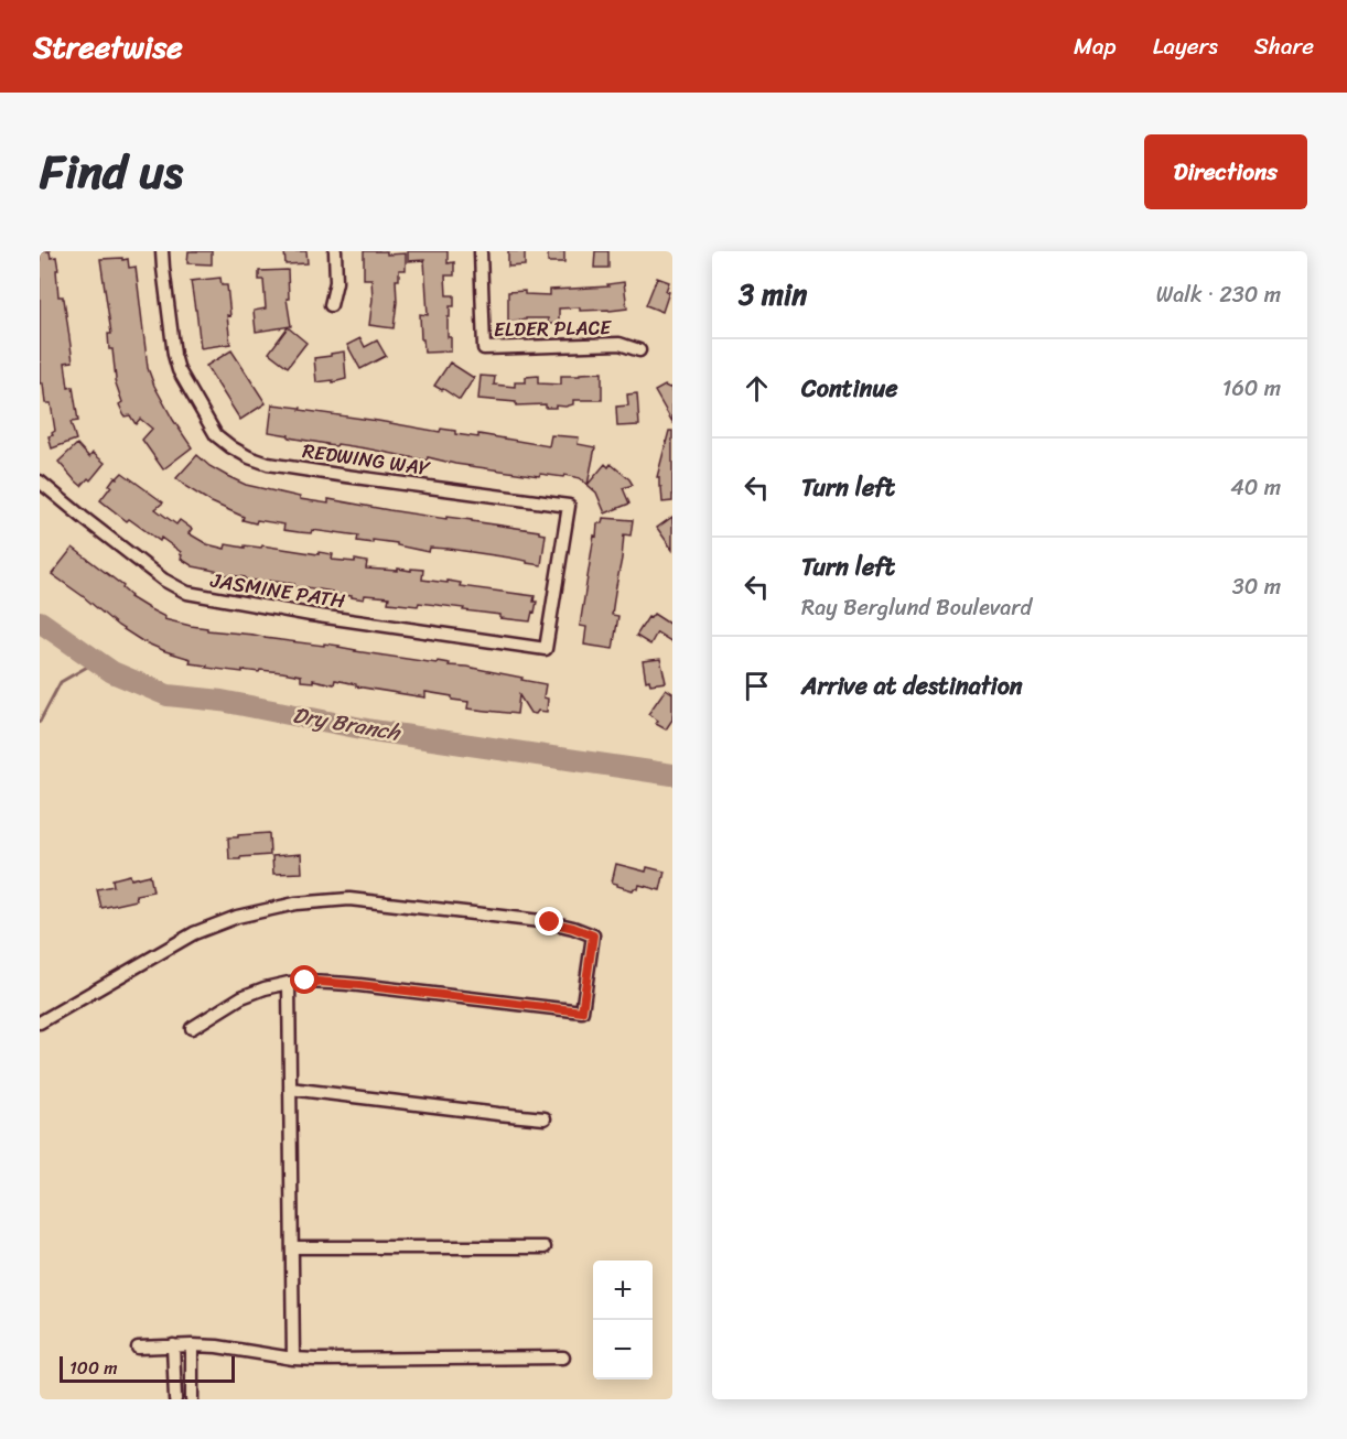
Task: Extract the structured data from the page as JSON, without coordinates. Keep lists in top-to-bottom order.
{
  "streets": {
    "street": ["ELDER PLACE", "REDWING WAY", "JASMINE PATH"]
  },
  "crossings": [
    ["REDWING WAY", "JASMINE PATH"]
  ],
  "water": ["Dry Branch"],
  "scale_bar": "100 m",
  "page": {
    "header": "Streetwise",
    "nav": ["Map", "Layers", "Share"],
    "title": "Find us",
    "buttons": "Directions",
    "heading": ["3 min", "Walk · 230 m"],
    "list": [
      ["Continue", "160 m"],
      ["Turn left", "40 m"],
      ["Turn left", "Ray Berglund Boulevard", "30 m"],
      "Arrive at destination"
    ],
    "map_buttons": ["+", "−"],
    "scale": "100 m"
  }
}
